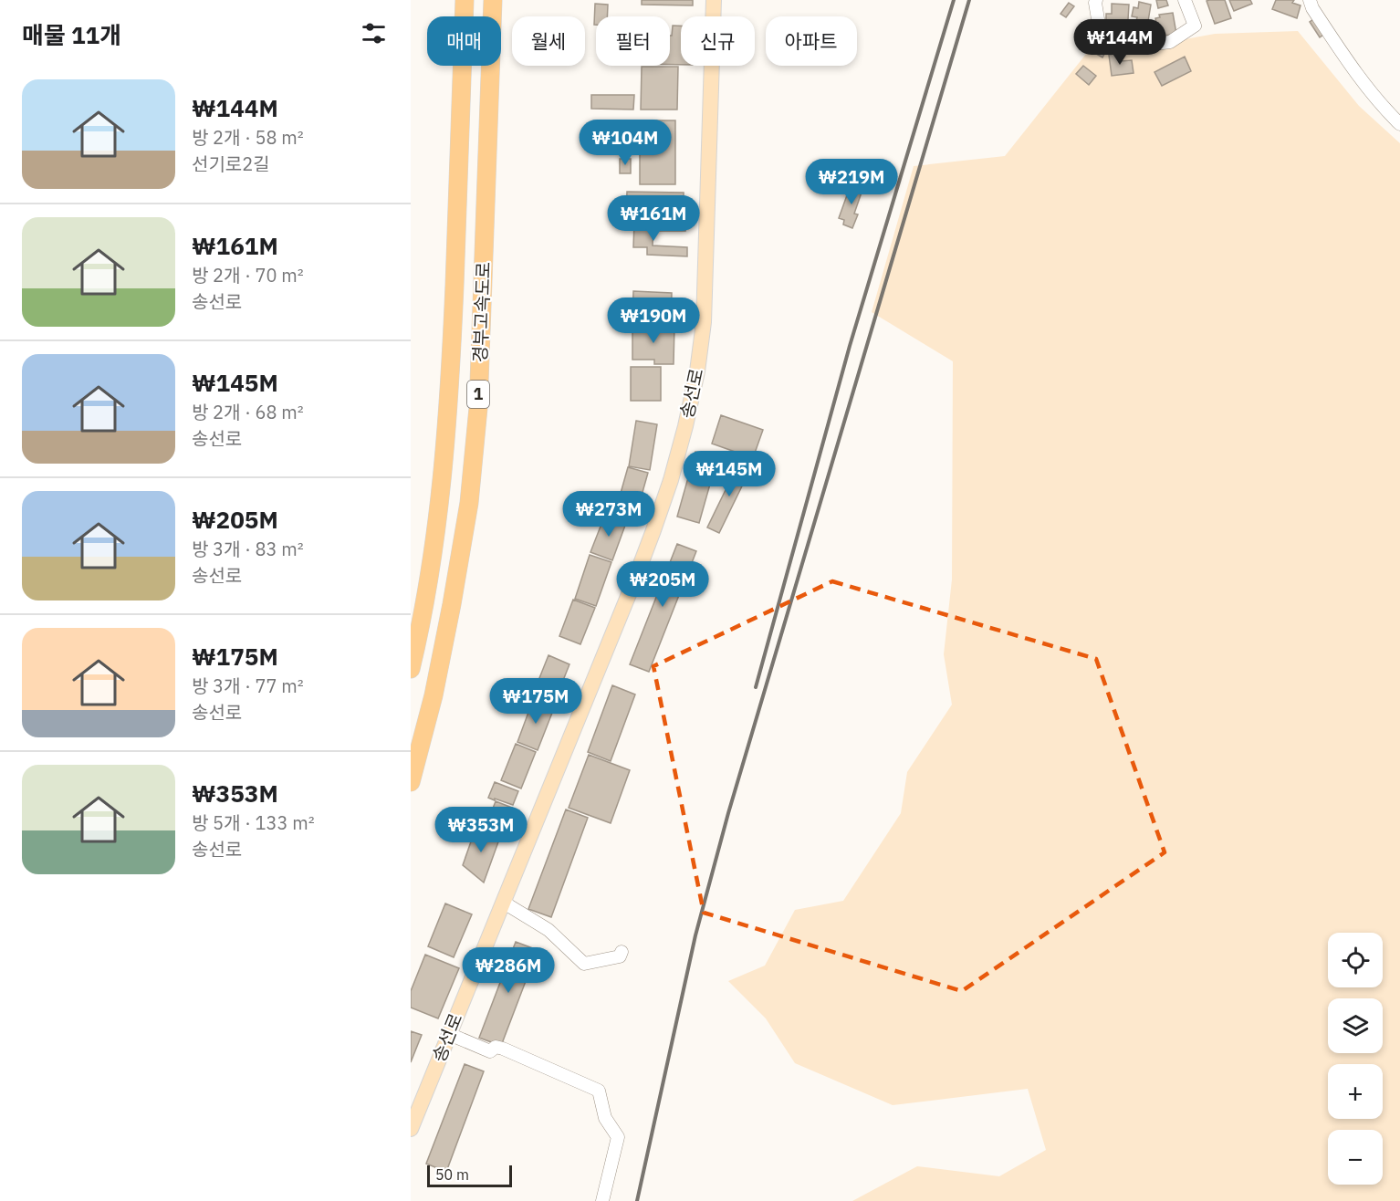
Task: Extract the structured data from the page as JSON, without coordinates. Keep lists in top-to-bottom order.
{
  "streets": {
    "highway": ["경부고속도로", "1"],
    "main road": ["송선로"]
  },
  "scale_bar": "50 m",
  "page": {
    "heading": "매물 11개",
    "chip": [
      "매매",
      "월세",
      "필터",
      "신규",
      "아파트"
    ],
    "price": [
      "₩144M",
      "₩104M",
      "₩219M",
      "₩161M",
      "₩190M",
      "₩145M",
      "₩273M",
      "₩205M",
      "₩175M",
      "₩353M",
      "₩286M"
    ],
    "list": [
      {
        "name": "₩144M",
        "note": "방 2개 · 58 m² · 선기로2길"
      },
      {
        "name": "₩161M",
        "note": "방 2개 · 70 m² · 송선로"
      },
      {
        "name": "₩145M",
        "note": "방 2개 · 68 m² · 송선로"
      },
      {
        "name": "₩205M",
        "note": "방 3개 · 83 m² · 송선로"
      },
      {
        "name": "₩175M",
        "note": "방 3개 · 77 m² · 송선로"
      },
      {
        "name": "₩353M",
        "note": "방 5개 · 133 m² · 송선로"
      }
    ],
    "map_buttons": ["+", "−"],
    "scale": "50 m"
  }
}
